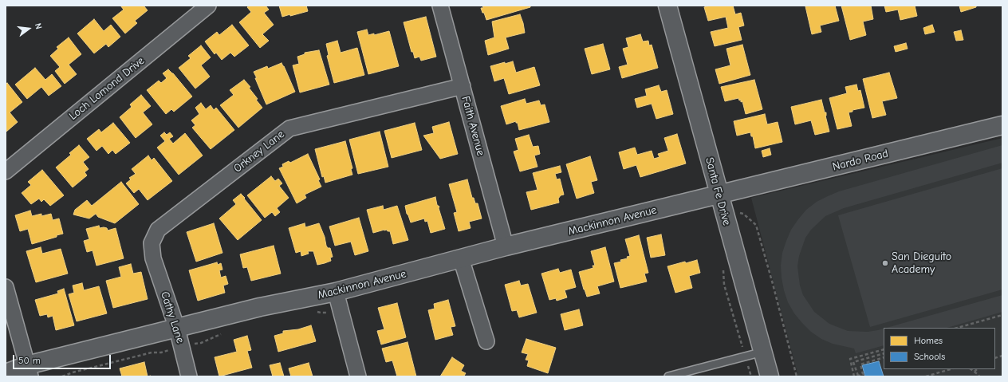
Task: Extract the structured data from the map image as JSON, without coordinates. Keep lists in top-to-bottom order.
{
  "streets": {
    "street": [
      "Loch Lomond Drive",
      "Faith Avenue",
      "Orkney Lane",
      "Nardo Road",
      "Santa Fe Drive",
      "Mackinnon Avenue",
      "Cathy Lane"
    ]
  },
  "crossings": [
    ["Faith Avenue", "Orkney Lane"],
    ["Faith Avenue", "Mackinnon Avenue"],
    ["Orkney Lane", "Cathy Lane"],
    ["Nardo Road", "Santa Fe Drive"],
    ["Nardo Road", "Mackinnon Avenue"],
    ["Santa Fe Drive", "Mackinnon Avenue"],
    ["Mackinnon Avenue", "Cathy Lane"]
  ],
  "places": ["San Dieguito Academy"],
  "legend": ["Homes", "Schools"],
  "scale_bar": "50 m",
  "north": "right"
}
